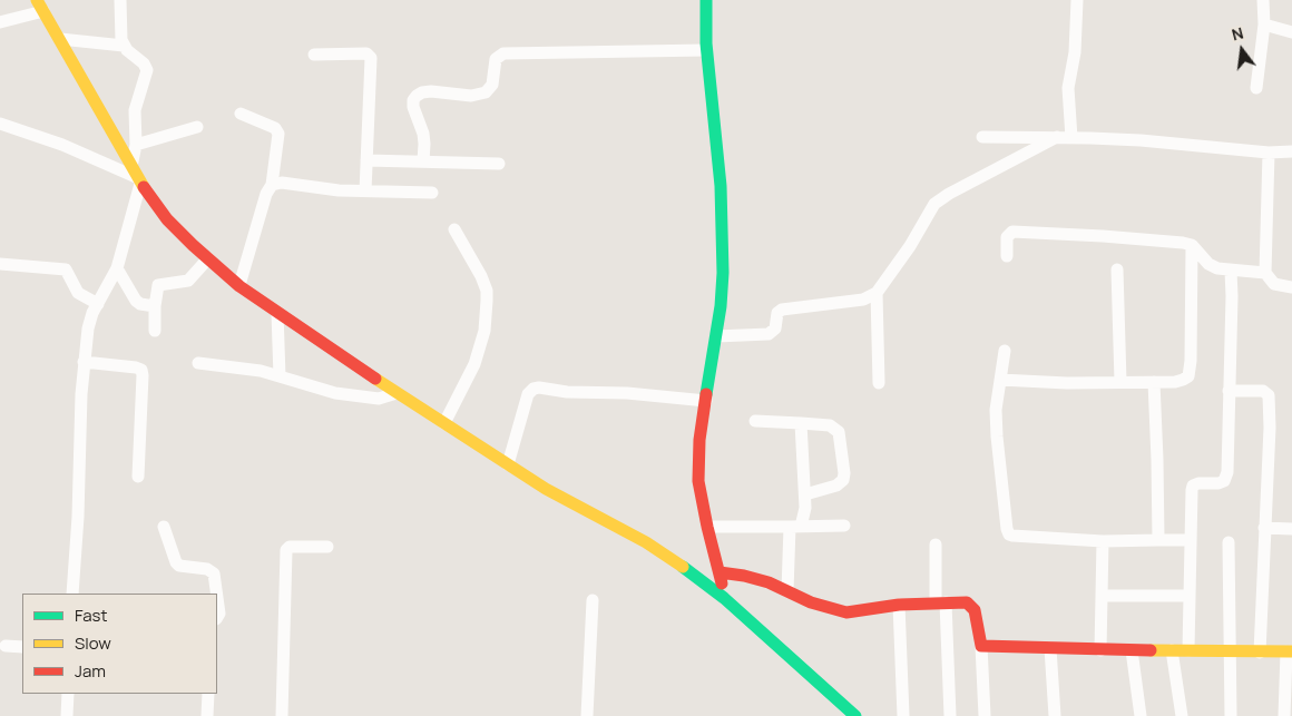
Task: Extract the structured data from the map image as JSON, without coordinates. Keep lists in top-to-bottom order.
{
  "legend": ["Fast", "Slow", "Jam"],
  "north": "top"
}
